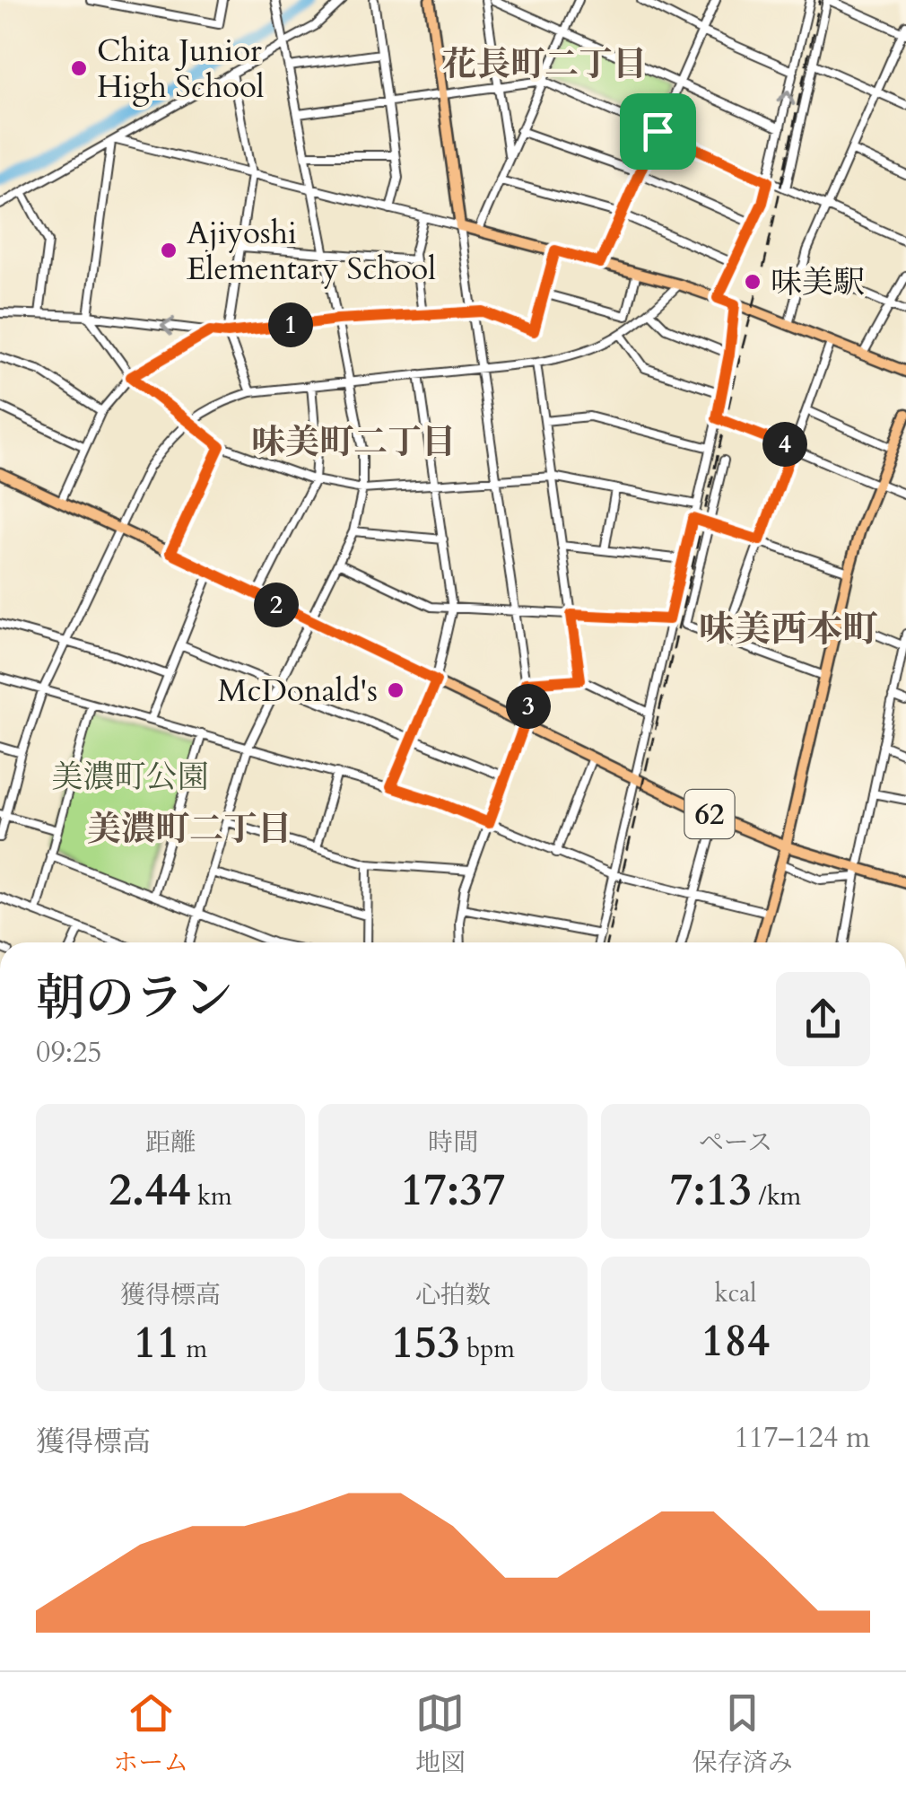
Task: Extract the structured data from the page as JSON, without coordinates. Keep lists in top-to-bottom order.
{
  "streets": {
    "main road": ["62"]
  },
  "districts": [
    "花長町二丁目",
    "味美町二丁目",
    "味美西本町",
    "美濃町二丁目"
  ],
  "parks": ["美濃町公園"],
  "places": [
    "Chita Junior High School",
    "Ajiyoshi Elementary School",
    "味美駅",
    "McDonald's"
  ],
  "page": {
    "pins": [
      "1",
      "4",
      "2",
      "3"
    ],
    "heading": ["朝のラン", "09:25"],
    "stats": [
      ["距離", "2.44 km"],
      ["時間", "17:37"],
      ["ペース", "7:13 /km"],
      ["獲得標高", "11 m"],
      ["心拍数", "153 bpm"],
      ["kcal", "184"]
    ],
    "chart": ["獲得標高", "117–124 m"],
    "tabs": ["ホーム", "地図", "保存済み"]
  }
}
